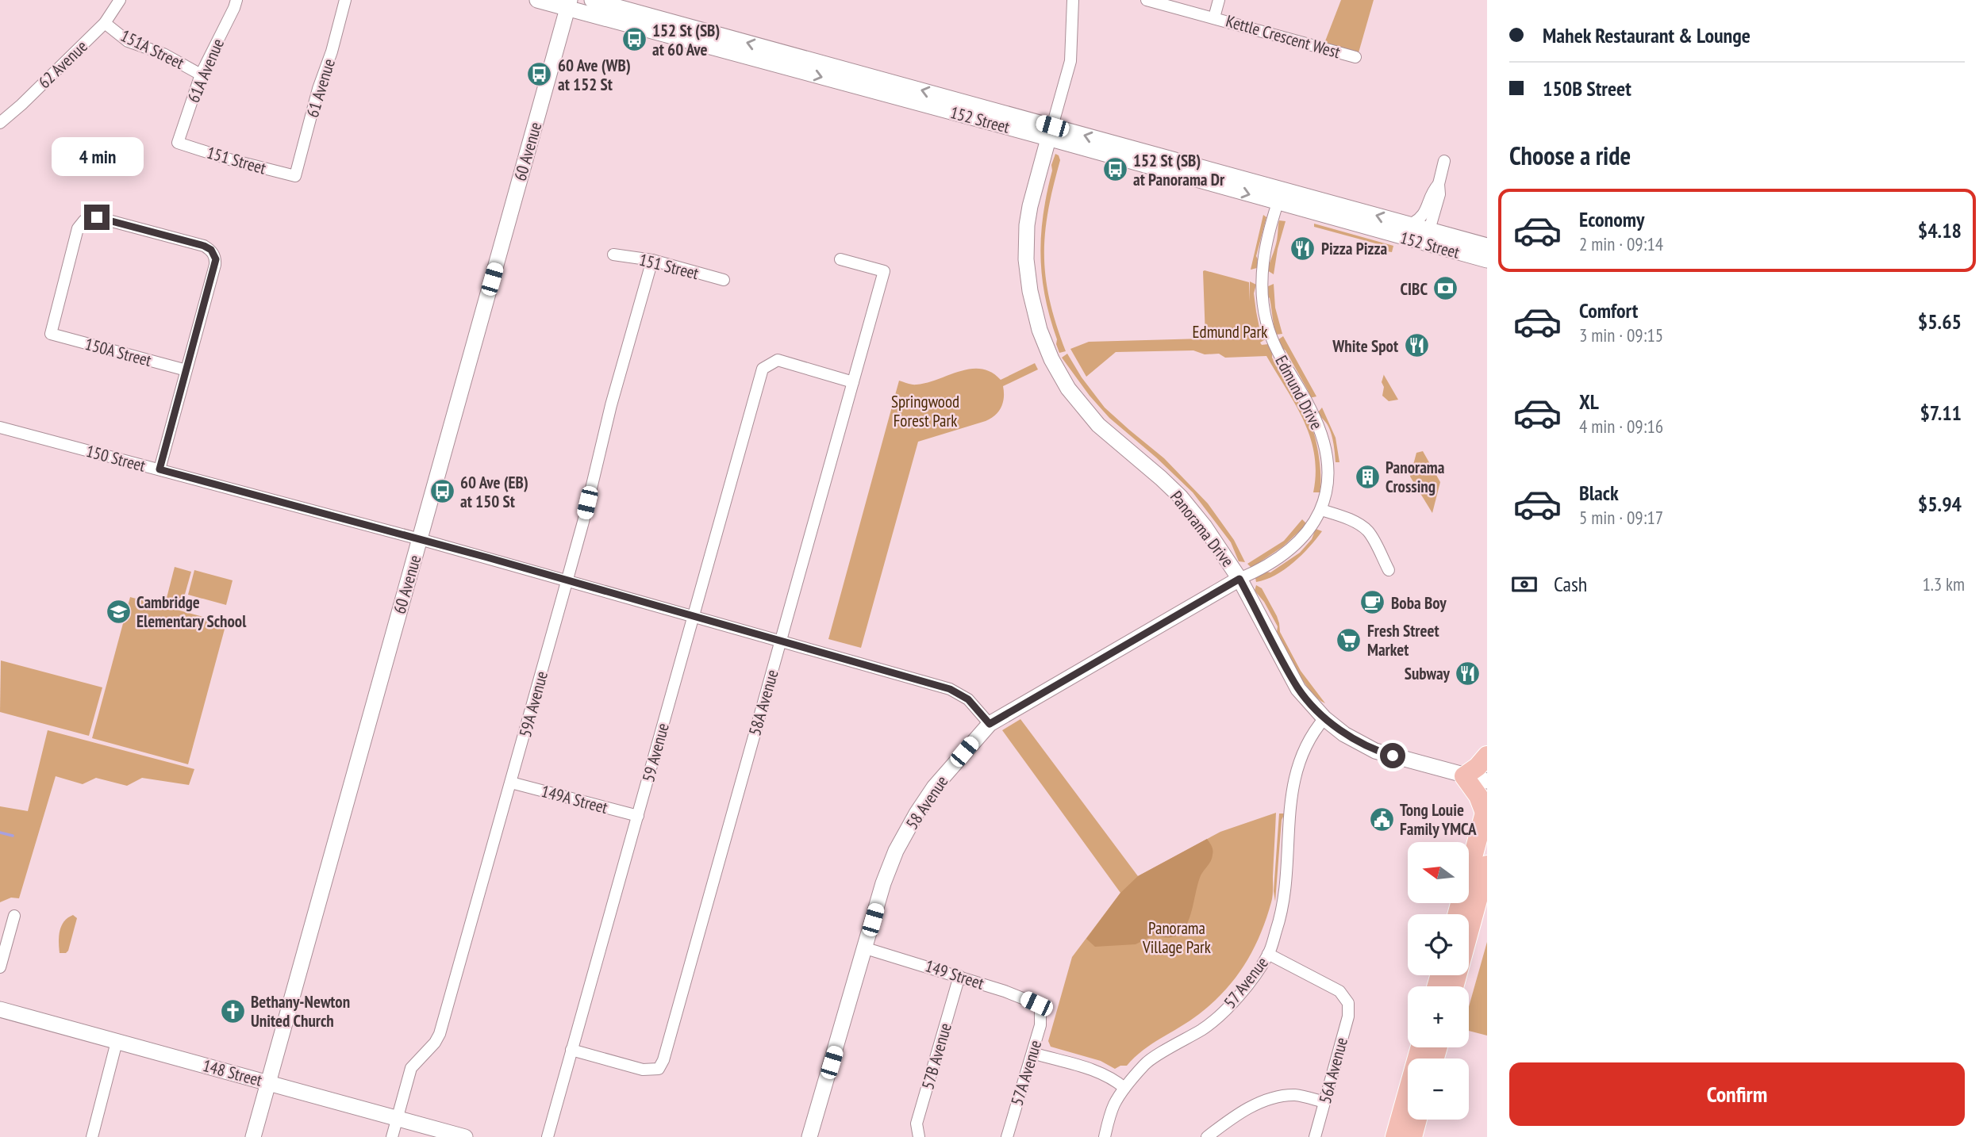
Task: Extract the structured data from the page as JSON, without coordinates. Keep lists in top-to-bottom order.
{
  "streets": {
    "street": [
      "Kettle Crescent West",
      "151A Street",
      "62 Avenue",
      "61A Avenue",
      "61 Avenue",
      "152 Street",
      "60 Avenue",
      "151 Street",
      "150A Street",
      "Edmund Drive",
      "150 Street",
      "Panorama Drive",
      "58A Avenue",
      "59A Avenue",
      "59 Avenue",
      "149A Street",
      "58 Avenue",
      "149 Street",
      "57 Avenue",
      "57B Avenue",
      "56A Avenue",
      "148 Street",
      "57A Avenue"
    ]
  },
  "crossings": [
    ["151A Street", "62 Avenue"],
    ["151A Street", "61A Avenue"],
    ["61A Avenue", "151 Street"],
    ["61 Avenue", "151 Street"],
    ["152 Street", "60 Avenue"],
    ["152 Street", "Edmund Drive"],
    ["152 Street", "Panorama Drive"],
    ["60 Avenue", "150 Street"],
    ["60 Avenue", "148 Street"],
    ["151 Street", "59A Avenue"],
    ["Edmund Drive", "Panorama Drive"],
    ["Edmund Drive", "58 Avenue"],
    ["150 Street", "58A Avenue"],
    ["150 Street", "59A Avenue"],
    ["150 Street", "59 Avenue"],
    ["150 Street", "58 Avenue"],
    ["Panorama Drive", "58 Avenue"],
    ["Panorama Drive", "57 Avenue"],
    ["58A Avenue", "59 Avenue"],
    ["59A Avenue", "149A Street"],
    ["59A Avenue", "148 Street"],
    ["59 Avenue", "149A Street"],
    ["58 Avenue", "149 Street"],
    ["149 Street", "57B Avenue"],
    ["149 Street", "57A Avenue"],
    ["57 Avenue", "56A Avenue"]
  ],
  "parks": ["Edmund Park", "Springwood Forest Park", "Panorama Village Park"],
  "places": {
    "bus stop": [
      "152 St (SB) at 60 Ave",
      "60 Ave (WB) at 152 St",
      "152 St (SB) at Panorama Dr",
      "60 Ave (EB) at 150 St"
    ],
    "restaurant": ["Pizza Pizza", "White Spot", "Subway"],
    "bank": ["CIBC"],
    "building": ["Panorama Crossing"],
    "cafe": ["Boba Boy"],
    "school or university": ["Cambridge Elementary School"],
    "supermarket": ["Fresh Street Market"],
    "public building": ["Tong Louie Family YMCA"],
    "church": ["Bethany-Newton United Church"]
  },
  "north": "left",
  "page": {
    "banner": ["Mahek Restaurant & Lounge", "150B Street"],
    "heading": "Choose a ride",
    "bubble": "4 min",
    "list": [
      {
        "name": "Economy",
        "note": "2 min · 09:14",
        "value": "$4.18"
      },
      {
        "name": "Comfort",
        "note": "3 min · 09:15",
        "value": "$5.65"
      },
      {
        "name": "XL",
        "note": "4 min · 09:16",
        "value": "$7.11"
      },
      {
        "name": "Black",
        "note": "5 min · 09:17",
        "value": "$5.94"
      }
    ],
    "pay": ["Cash", "1.3 km"],
    "map_buttons": ["+", "−"],
    "buttons": "Confirm"
  }
}
